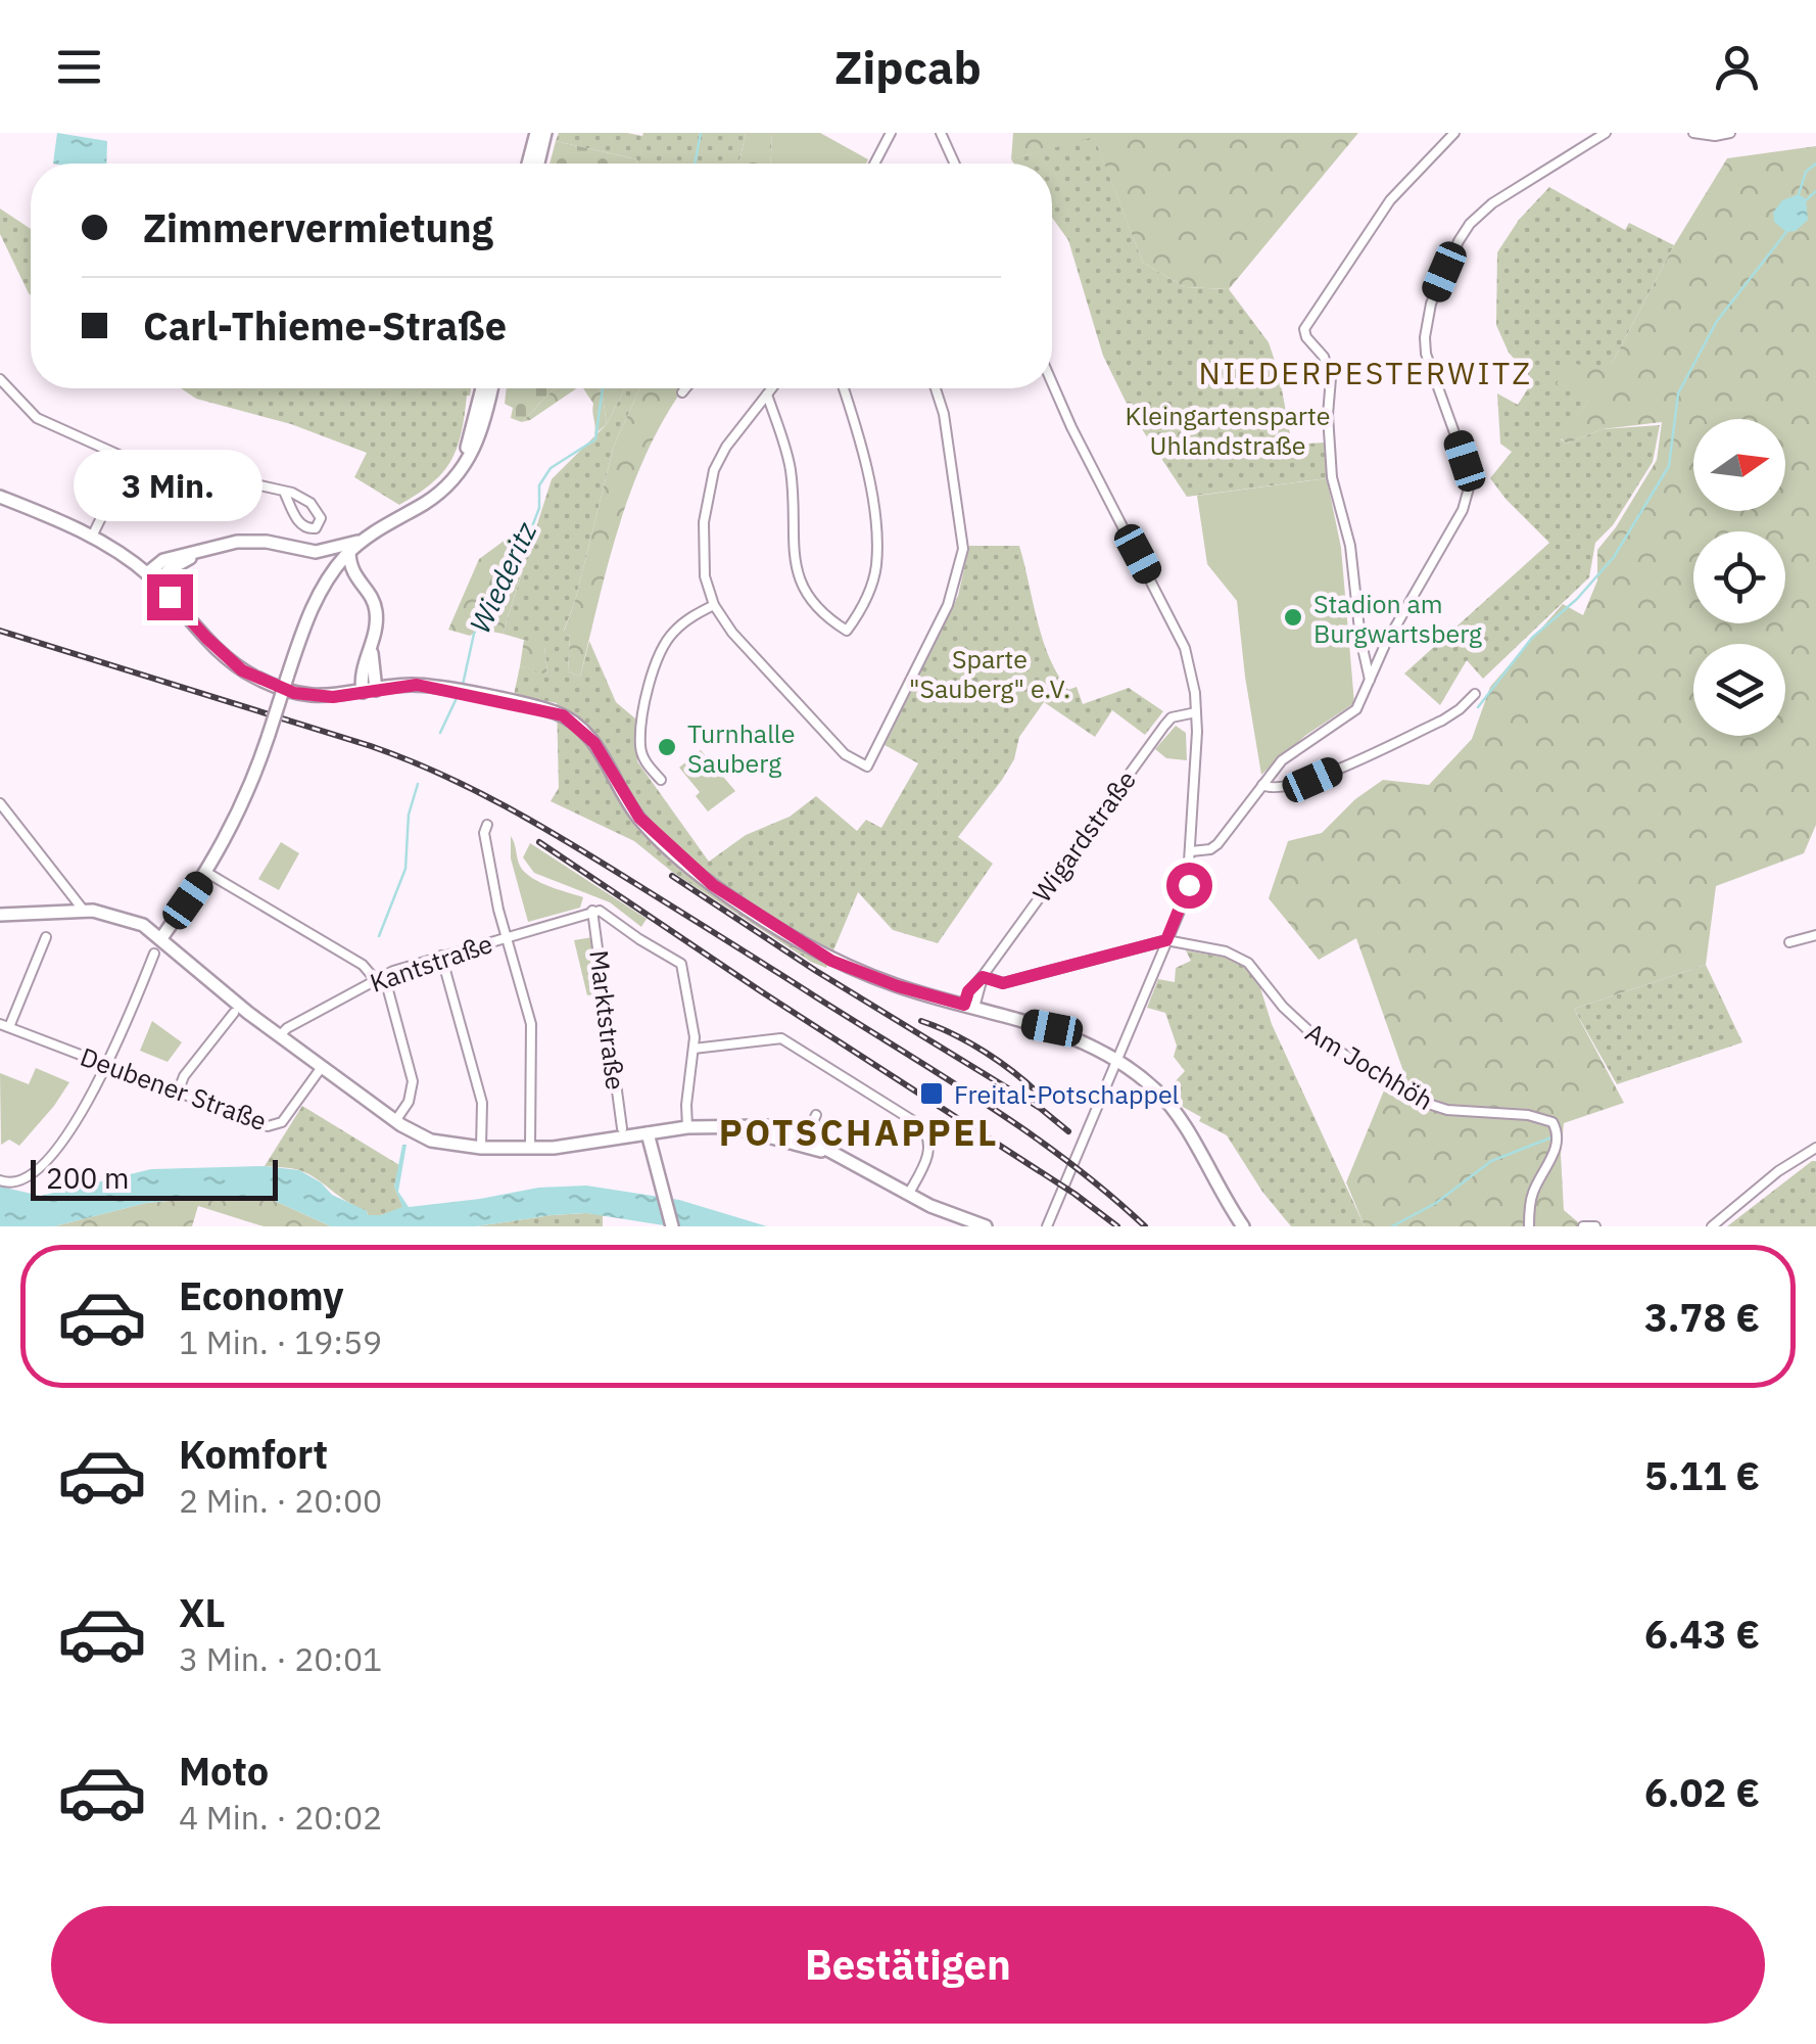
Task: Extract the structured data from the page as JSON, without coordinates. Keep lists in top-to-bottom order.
{
  "streets": {
    "street": [
      "Wigardstraße",
      "Kantstraße",
      "Marktstraße",
      "Am Jochhöh",
      "Deubener Straße"
    ]
  },
  "crossings": [
    ["Kantstraße", "Marktstraße"]
  ],
  "districts": ["NIEDERPESTERWITZ", "POTSCHAPPEL"],
  "water": ["Wiederitz"],
  "parks": ["Kleingartensparte Uhlandstraße", "Sparte \"Sauberg\" e.V."],
  "places": {
    "other": ["Stadion am Burgwartsberg", "Turnhalle Sauberg"],
    "transit": ["Freital-Potschappel"]
  },
  "scale_bar": "200 m",
  "north": "right",
  "page": {
    "header": "Zipcab",
    "banner": ["Zimmervermietung", "Carl-Thieme-Straße"],
    "bubble": "3 Min.",
    "scale": "200 m",
    "list": [
      {
        "name": "Economy",
        "note": "1 Min. · 19:59",
        "value": "3.78 €"
      },
      {
        "name": "Komfort",
        "note": "2 Min. · 20:00",
        "value": "5.11 €"
      },
      {
        "name": "XL",
        "note": "3 Min. · 20:01",
        "value": "6.43 €"
      },
      {
        "name": "Moto",
        "note": "4 Min. · 20:02",
        "value": "6.02 €"
      }
    ],
    "buttons": "Bestätigen"
  }
}
